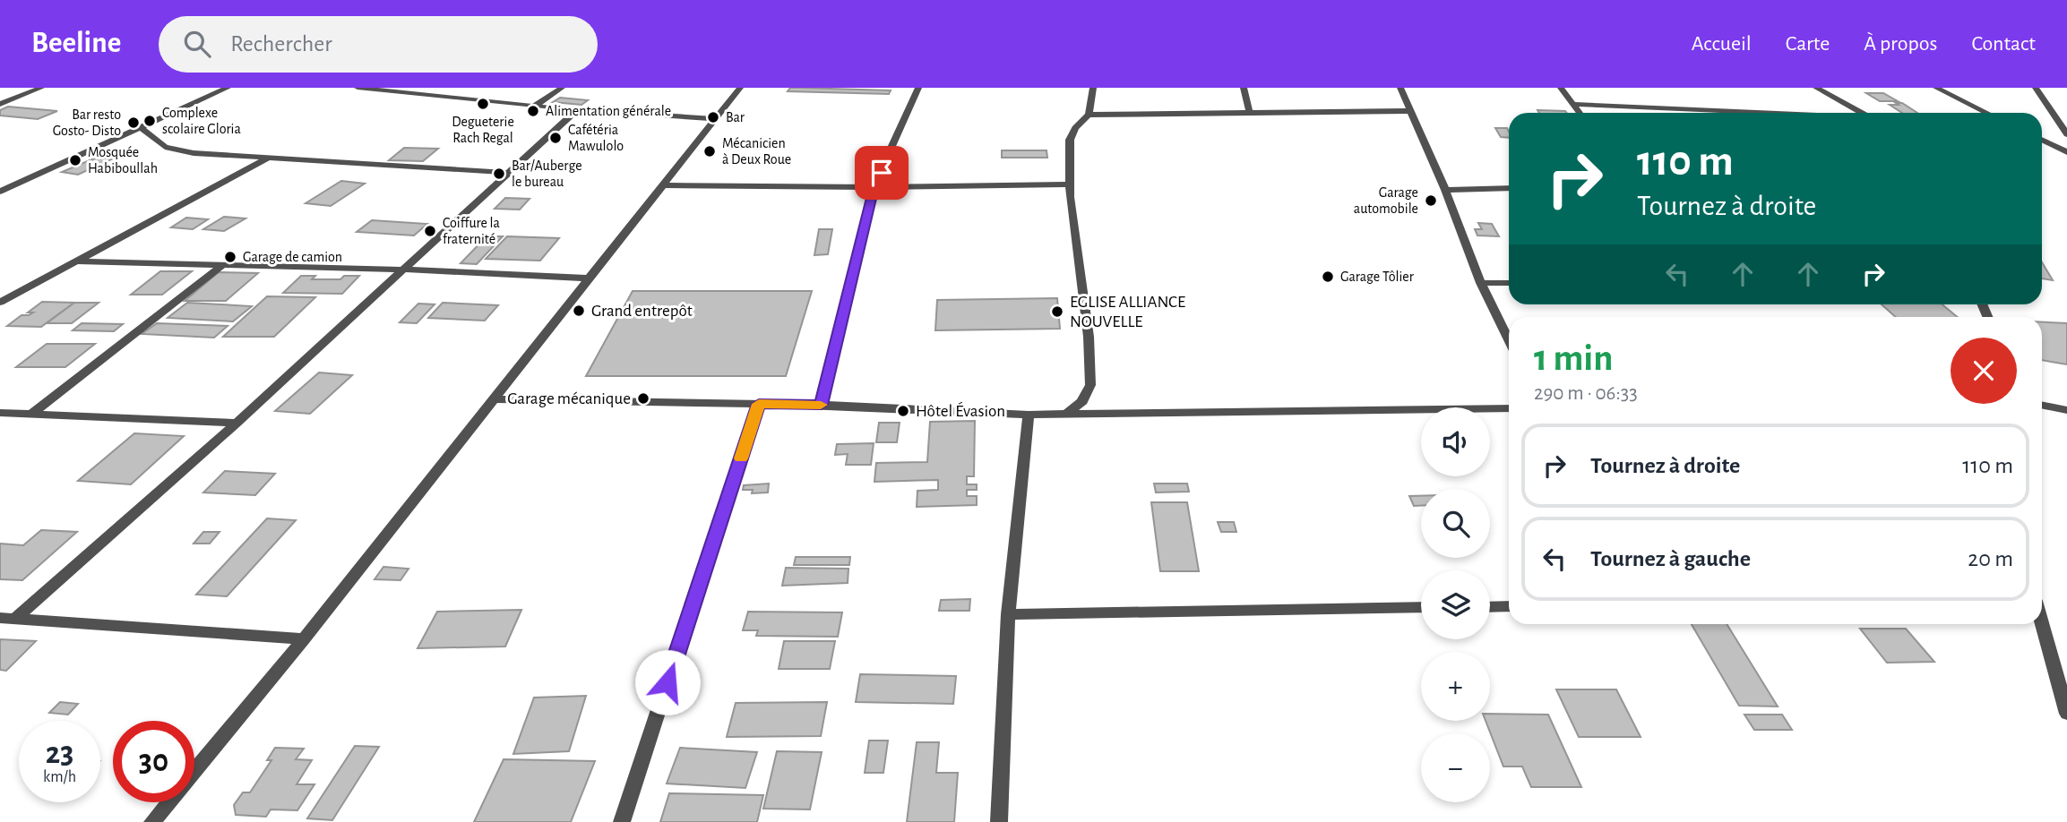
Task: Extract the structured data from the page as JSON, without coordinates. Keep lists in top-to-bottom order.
{
  "places": [
    "Degueterie Rach Regal",
    "Alimentation générale",
    "Bar",
    "Complexe scolaire Gloria",
    "Bar resto Gosto- Disto",
    "Cafétéria Mawulolo",
    "Mécanicien à Deux Roue",
    "Mosquée Habiboullah",
    "Bar/Auberge le bureau",
    "Garage automobile",
    "Coiffure la fraternité",
    "Garage de camion",
    "Garage Tôlier",
    "Grand entrepôt",
    "EGLISE ALLIANCE NOUVELLE",
    "Garage mécanique",
    "Hôtel Évasion"
  ],
  "page": {
    "header": "Beeline",
    "search": "Rechercher",
    "nav": [
      "Accueil",
      "Carte",
      "À propos",
      "Contact"
    ],
    "turn": ["110 m", "Tournez à droite"],
    "heading": ["1 min", "290 m · 06:33"],
    "map_buttons": ["+", "−"],
    "list": [
      {
        "name": "Tournez à droite",
        "value": "110 m"
      },
      {
        "name": "Tournez à gauche",
        "value": "20 m"
      }
    ],
    "speed": "23 km/h",
    "limit": "30"
  }
}
